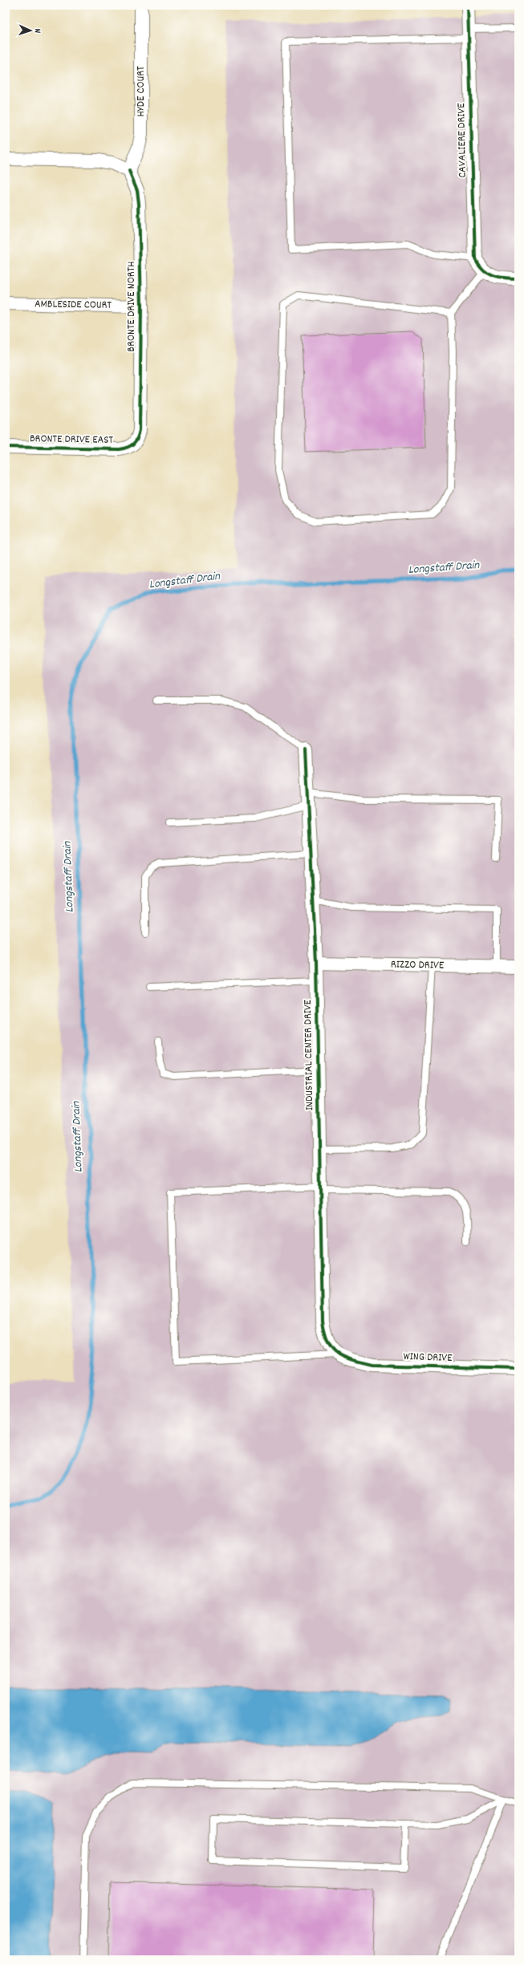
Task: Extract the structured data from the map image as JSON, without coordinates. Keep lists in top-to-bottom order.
{
  "streets": {
    "street": [
      "HYDE COURT",
      "CAVALIERE DRIVE",
      "AMBLESIDE COURT",
      "BRONTE DRIVE NORTH",
      "BRONTE DRIVE EAST",
      "RIZZO DRIVE",
      "INDUSTRIAL CENTER DRIVE",
      "WING DRIVE"
    ]
  },
  "crossings": [
    ["HYDE COURT", "BRONTE DRIVE NORTH"],
    ["AMBLESIDE COURT", "BRONTE DRIVE NORTH"],
    ["BRONTE DRIVE NORTH", "BRONTE DRIVE EAST"],
    ["RIZZO DRIVE", "INDUSTRIAL CENTER DRIVE"],
    ["INDUSTRIAL CENTER DRIVE", "WING DRIVE"]
  ],
  "water": ["Longstaff Drain"],
  "north": "right"
}
